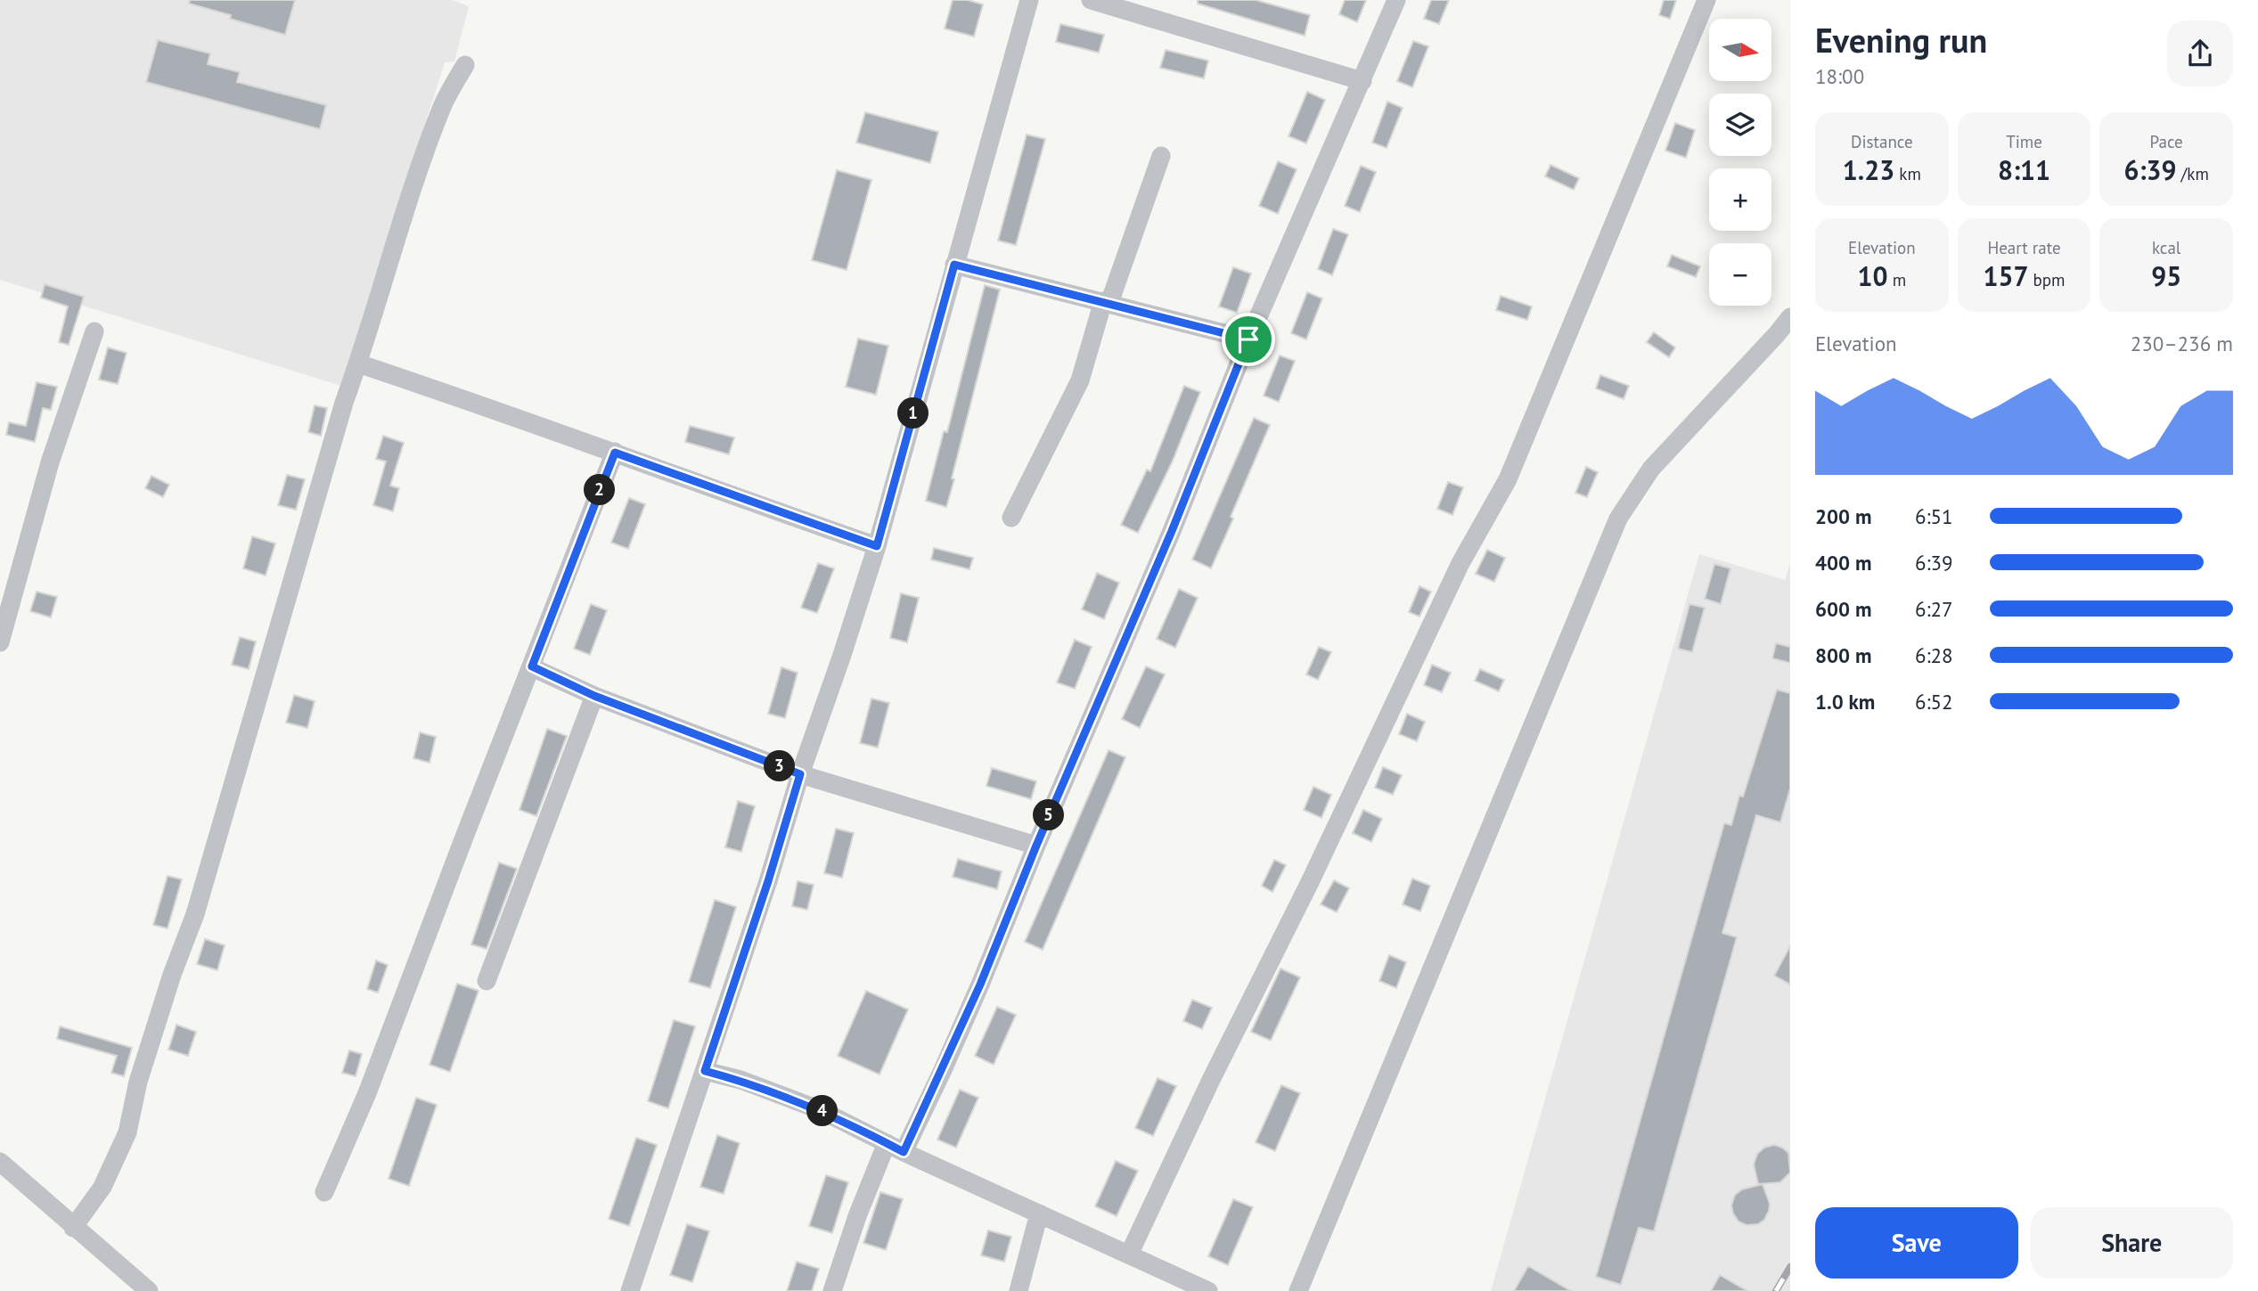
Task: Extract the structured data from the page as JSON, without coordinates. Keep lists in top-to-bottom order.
{
  "north": "right",
  "page": {
    "heading": ["Evening run", "18:00"],
    "map_buttons": ["+", "−"],
    "stats": [
      ["Distance", "1.23 km"],
      ["Time", "8:11"],
      ["Pace", "6:39 /km"],
      ["Elevation", "10 m"],
      ["Heart rate", "157 bpm"],
      ["kcal", "95"]
    ],
    "chart": ["Elevation", "230–236 m"],
    "pins": [
      "1",
      "2",
      "3",
      "5",
      "4"
    ],
    "list": [
      {
        "name": "200 m",
        "note": "6:51"
      },
      {
        "name": "400 m",
        "note": "6:39"
      },
      {
        "name": "600 m",
        "note": "6:27"
      },
      {
        "name": "800 m",
        "note": "6:28"
      },
      {
        "name": "1.0 km",
        "note": "6:52"
      }
    ],
    "buttons": ["Save", "Share"]
  }
}
